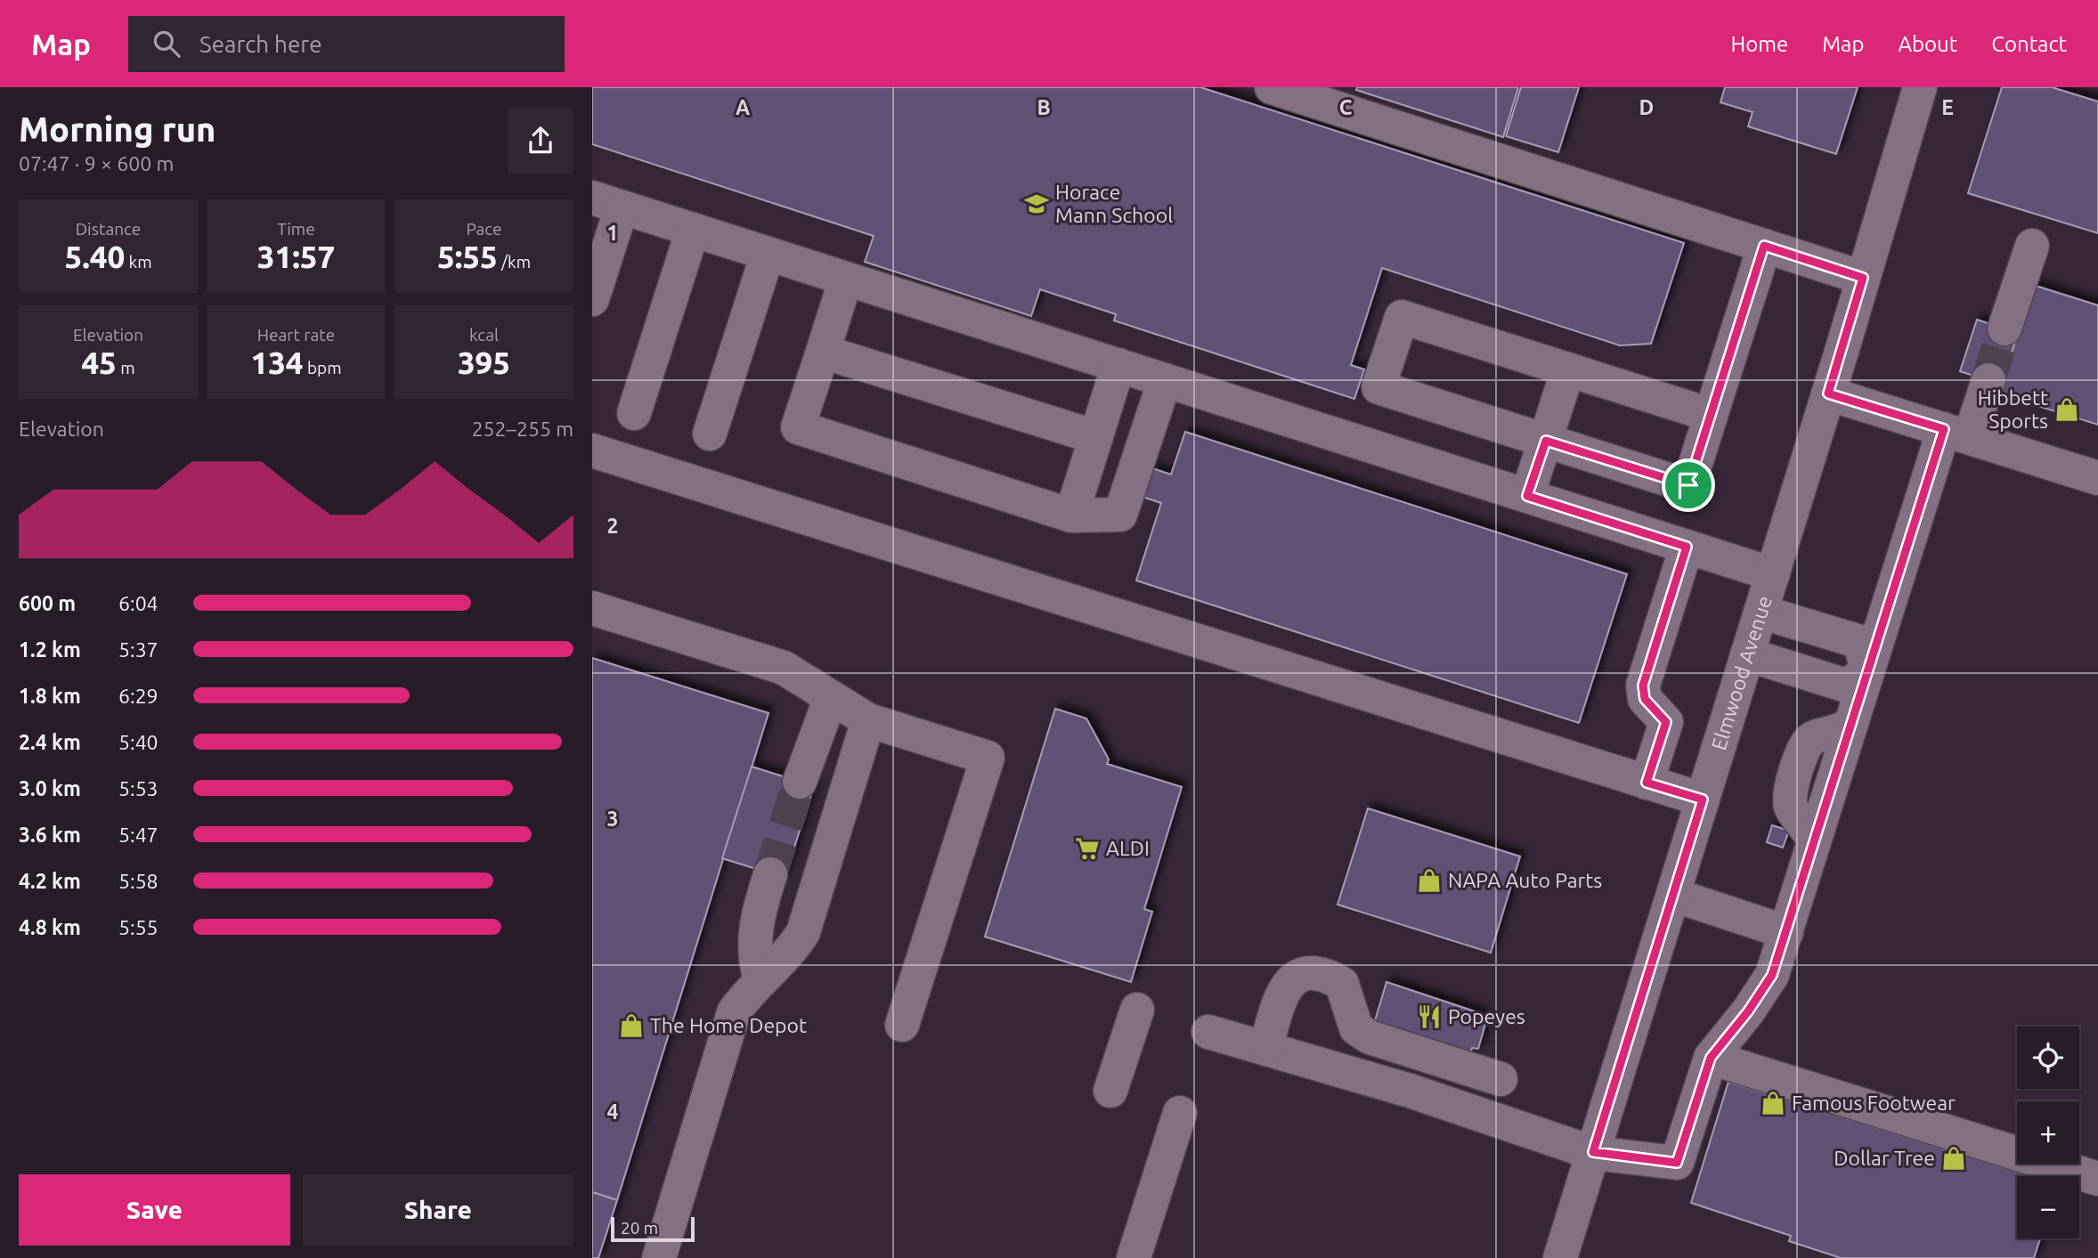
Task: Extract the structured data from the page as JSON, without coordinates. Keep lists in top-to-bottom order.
{
  "streets": {
    "street": ["Elmwood Avenue"]
  },
  "places": {
    "school or university": ["Horace Mann School"],
    "shop": [
      "Hibbett Sports",
      "NAPA Auto Parts",
      "The Home Depot",
      "Famous Footwear",
      "Dollar Tree"
    ],
    "supermarket": ["ALDI"],
    "restaurant": ["Popeyes"]
  },
  "scale_bar": "20 m",
  "page": {
    "header": "Map",
    "search": "Search here",
    "nav": [
      "Home",
      "Map",
      "About",
      "Contact"
    ],
    "heading": ["Morning run", "07:47 · 9 × 600 m"],
    "stats": [
      ["Distance", "5.40 km"],
      ["Time", "31:57"],
      ["Pace", "5:55 /km"],
      ["Elevation", "45 m"],
      ["Heart rate", "134 bpm"],
      ["kcal", "395"]
    ],
    "chart": ["Elevation", "252–255 m"],
    "list": [
      {
        "name": "600 m",
        "note": "6:04"
      },
      {
        "name": "1.2 km",
        "note": "5:37"
      },
      {
        "name": "1.8 km",
        "note": "6:29"
      },
      {
        "name": "2.4 km",
        "note": "5:40"
      },
      {
        "name": "3.0 km",
        "note": "5:53"
      },
      {
        "name": "3.6 km",
        "note": "5:47"
      },
      {
        "name": "4.2 km",
        "note": "5:58"
      },
      {
        "name": "4.8 km",
        "note": "5:55"
      }
    ],
    "map_buttons": ["+", "−"],
    "buttons": ["Save", "Share"],
    "scale": "20 m"
  },
  "grid": {
    "columns": [
      "A",
      "B",
      "C",
      "D",
      "E"
    ],
    "rows": [
      "1",
      "2",
      "3",
      "4"
    ]
  }
}
